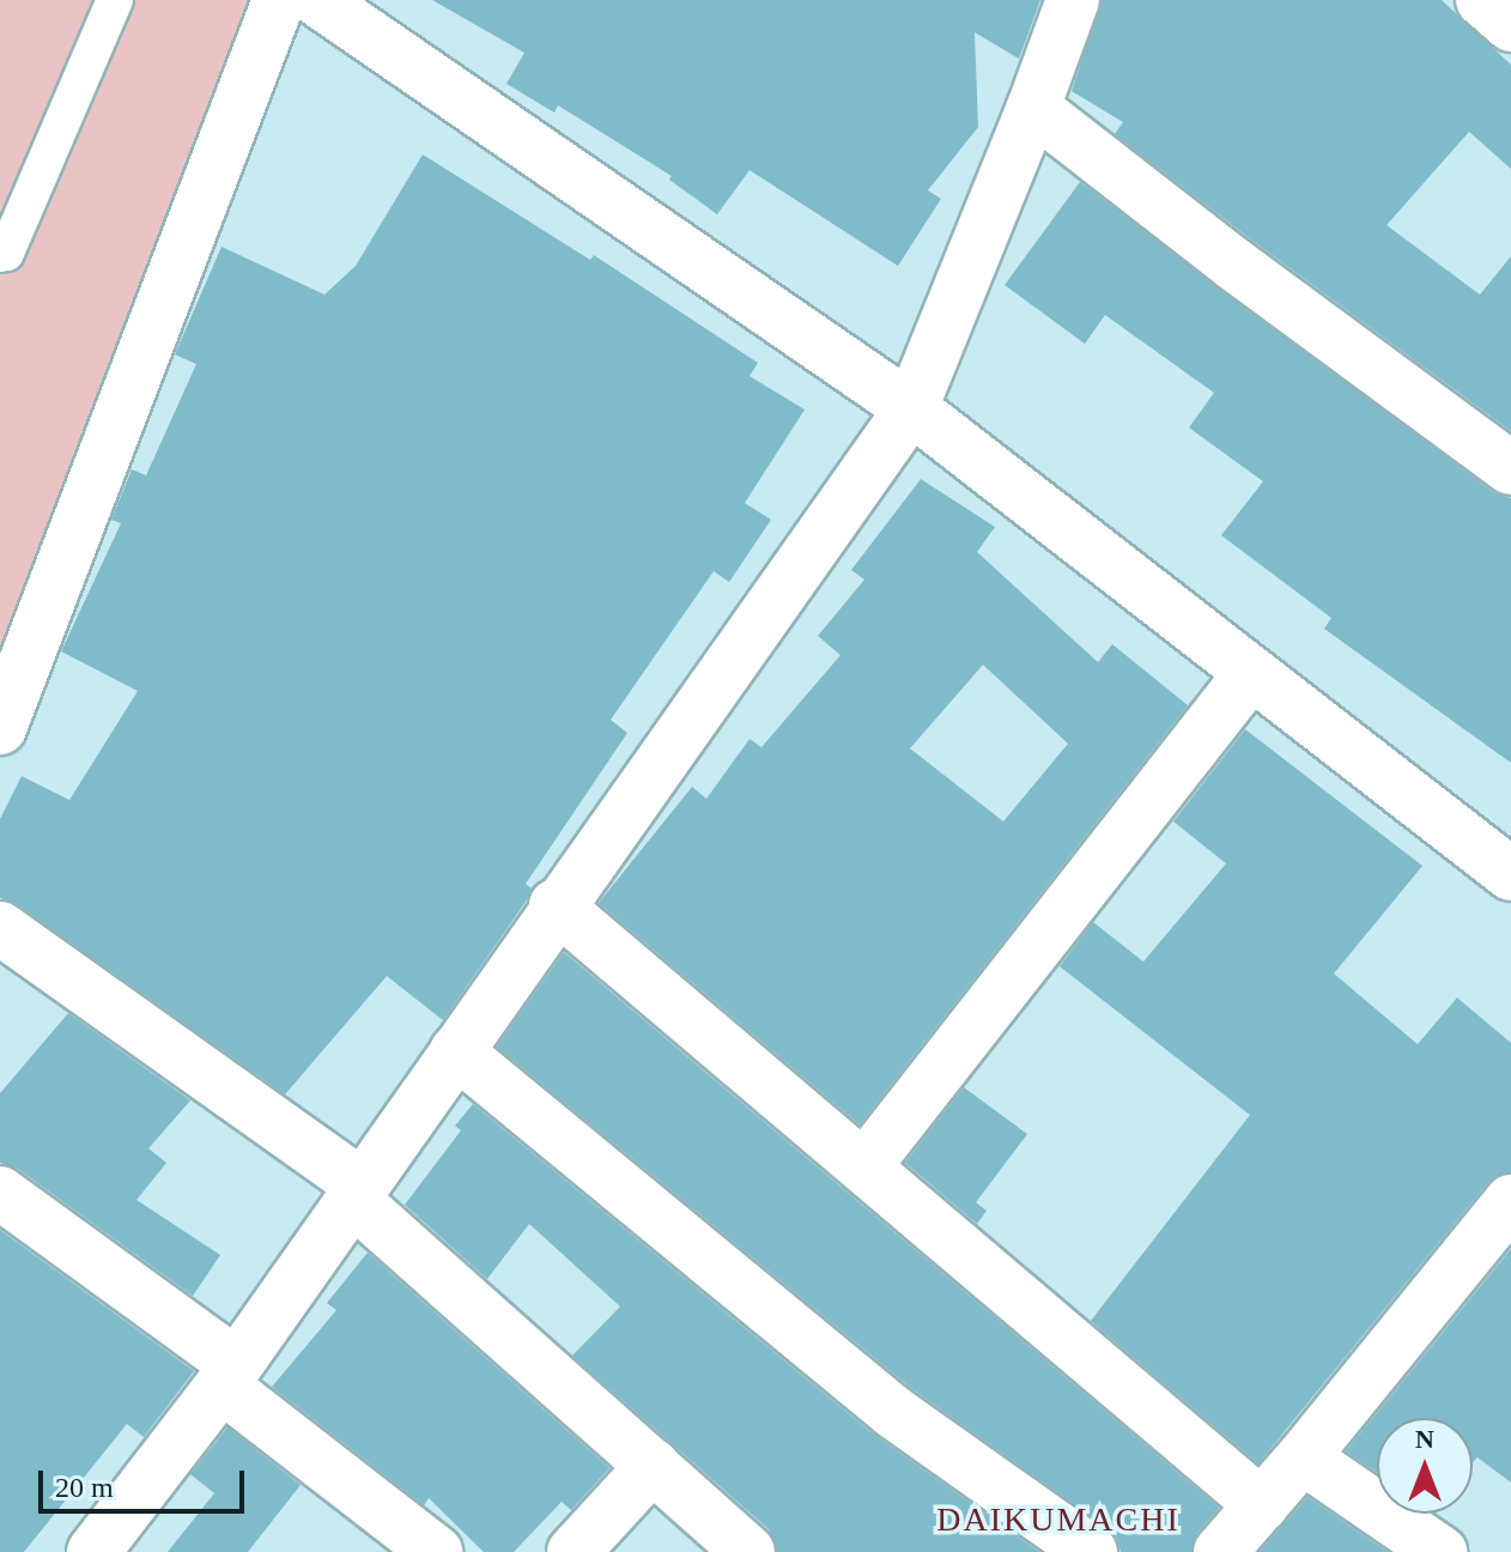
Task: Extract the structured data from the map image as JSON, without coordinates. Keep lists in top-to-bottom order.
{
  "districts": ["DAIKUMACHI"],
  "scale_bar": "20 m",
  "north": "top"
}
